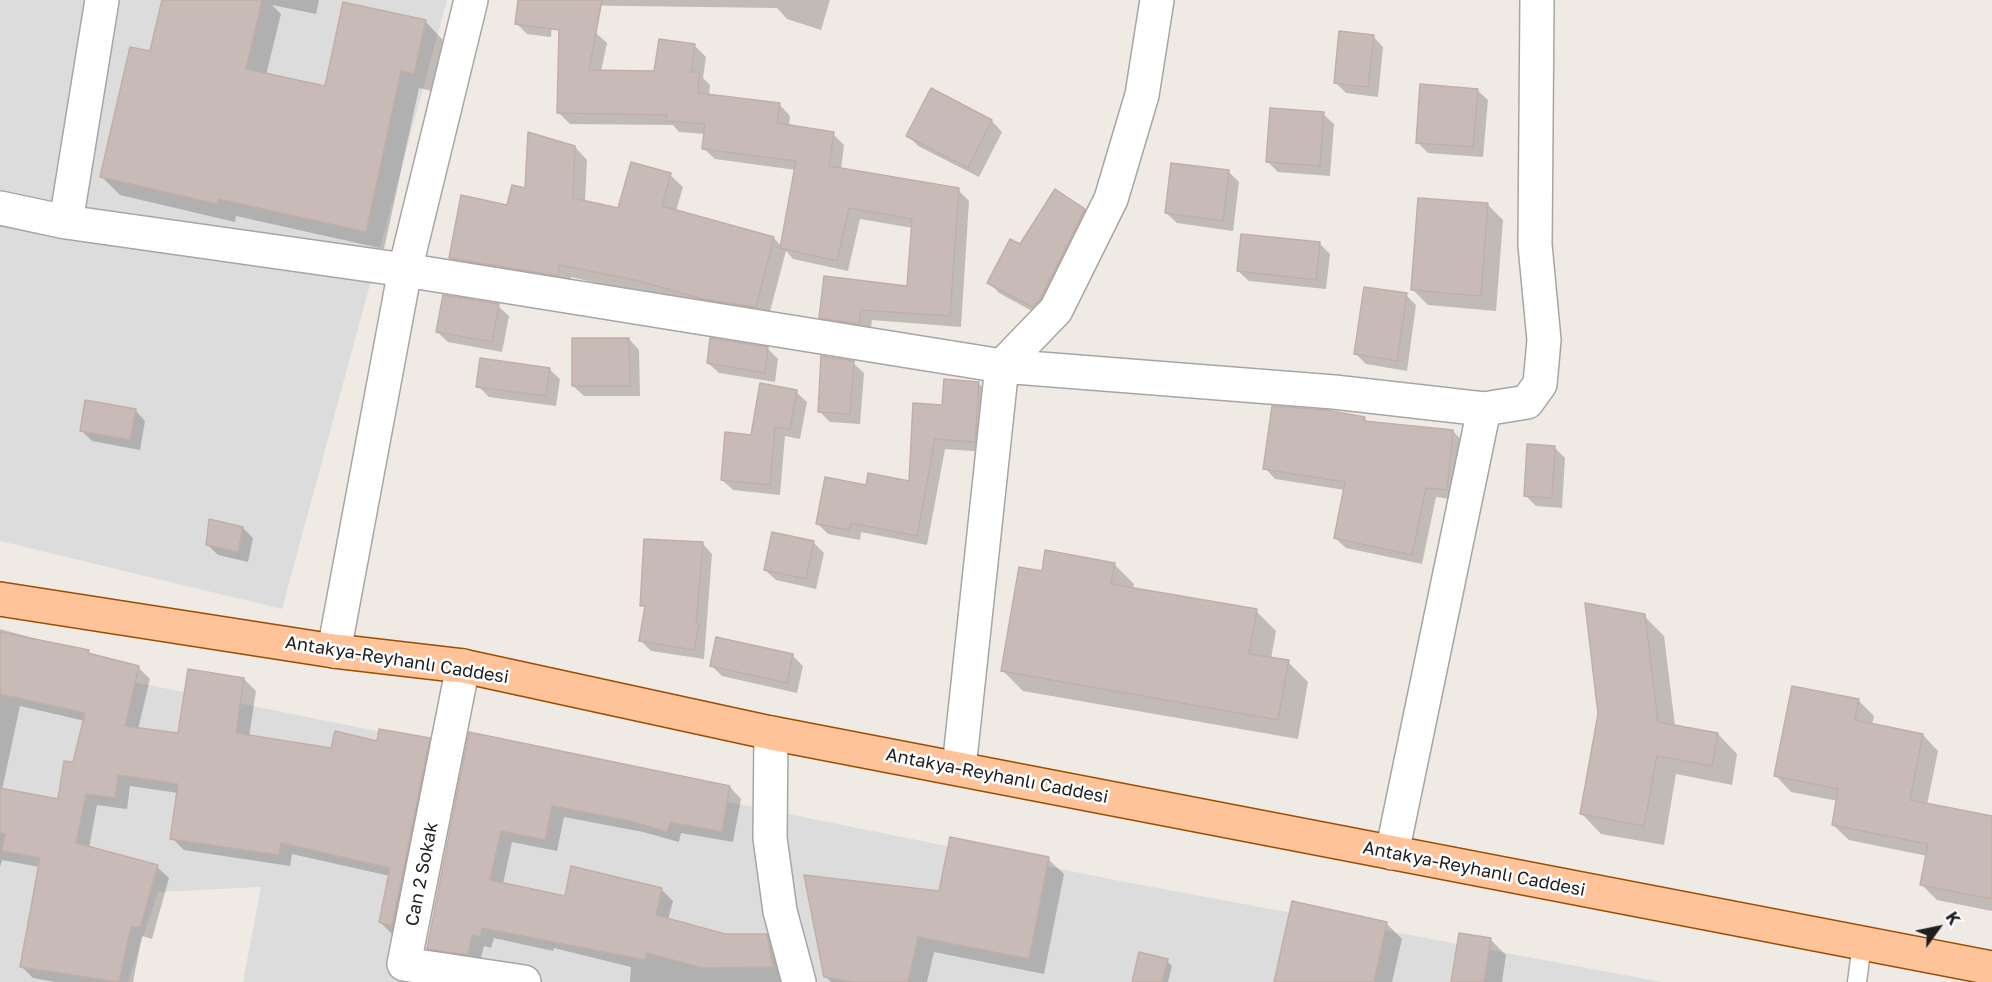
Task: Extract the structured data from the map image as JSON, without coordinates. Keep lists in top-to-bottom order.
{
  "streets": {
    "main road": ["Antakya-Reyhanlı Caddesi"],
    "street": ["Can 2 Sokak"]
  },
  "crossings": [
    ["Antakya-Reyhanlı Caddesi", "Can 2 Sokak"]
  ],
  "north": "top right"
}
